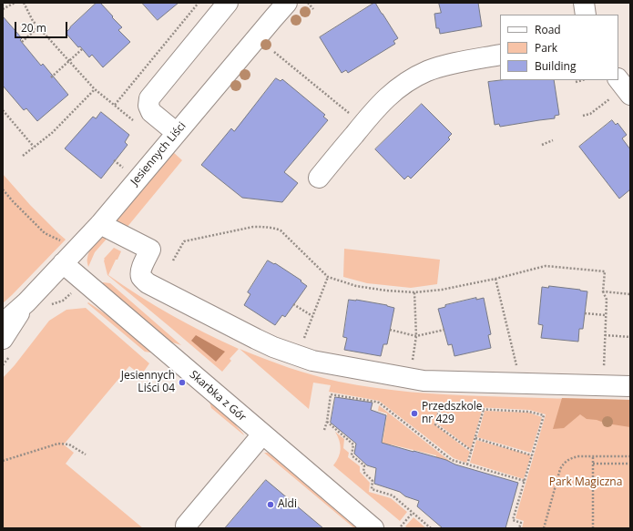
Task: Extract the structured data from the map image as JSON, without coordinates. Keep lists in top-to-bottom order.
{
  "streets": {
    "street": ["Jesiennych Liści", "Skarbka z Gór"]
  },
  "crossings": [
    ["Jesiennych Liści", "Skarbka z Gór"]
  ],
  "parks": ["Park Magiczna"],
  "places": ["Jesiennych Liści 04", "Przedszkole nr 429", "Aldi"],
  "legend": ["Road", "Park", "Building"],
  "scale_bar": "20 m"
}
